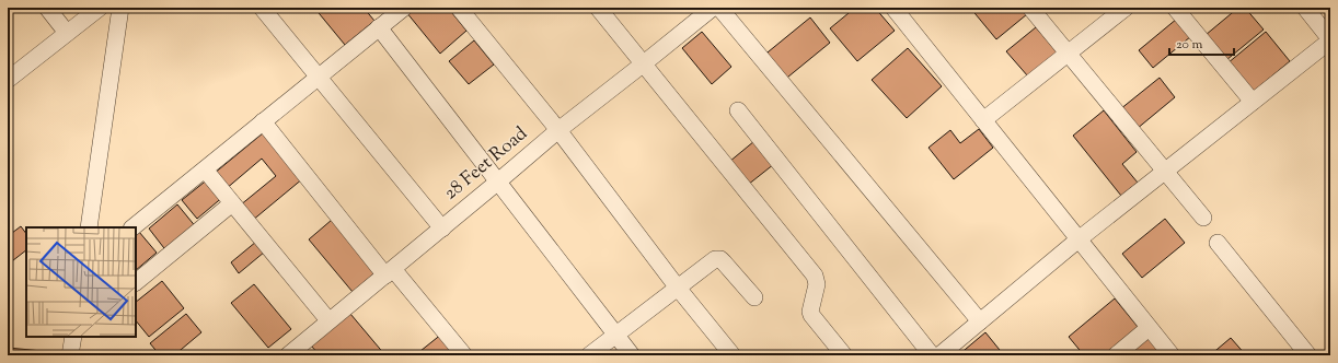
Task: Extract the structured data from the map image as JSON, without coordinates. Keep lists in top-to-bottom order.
{
  "streets": {
    "street": ["28 Feet Road"]
  },
  "scale_bar": "20 m"
}
